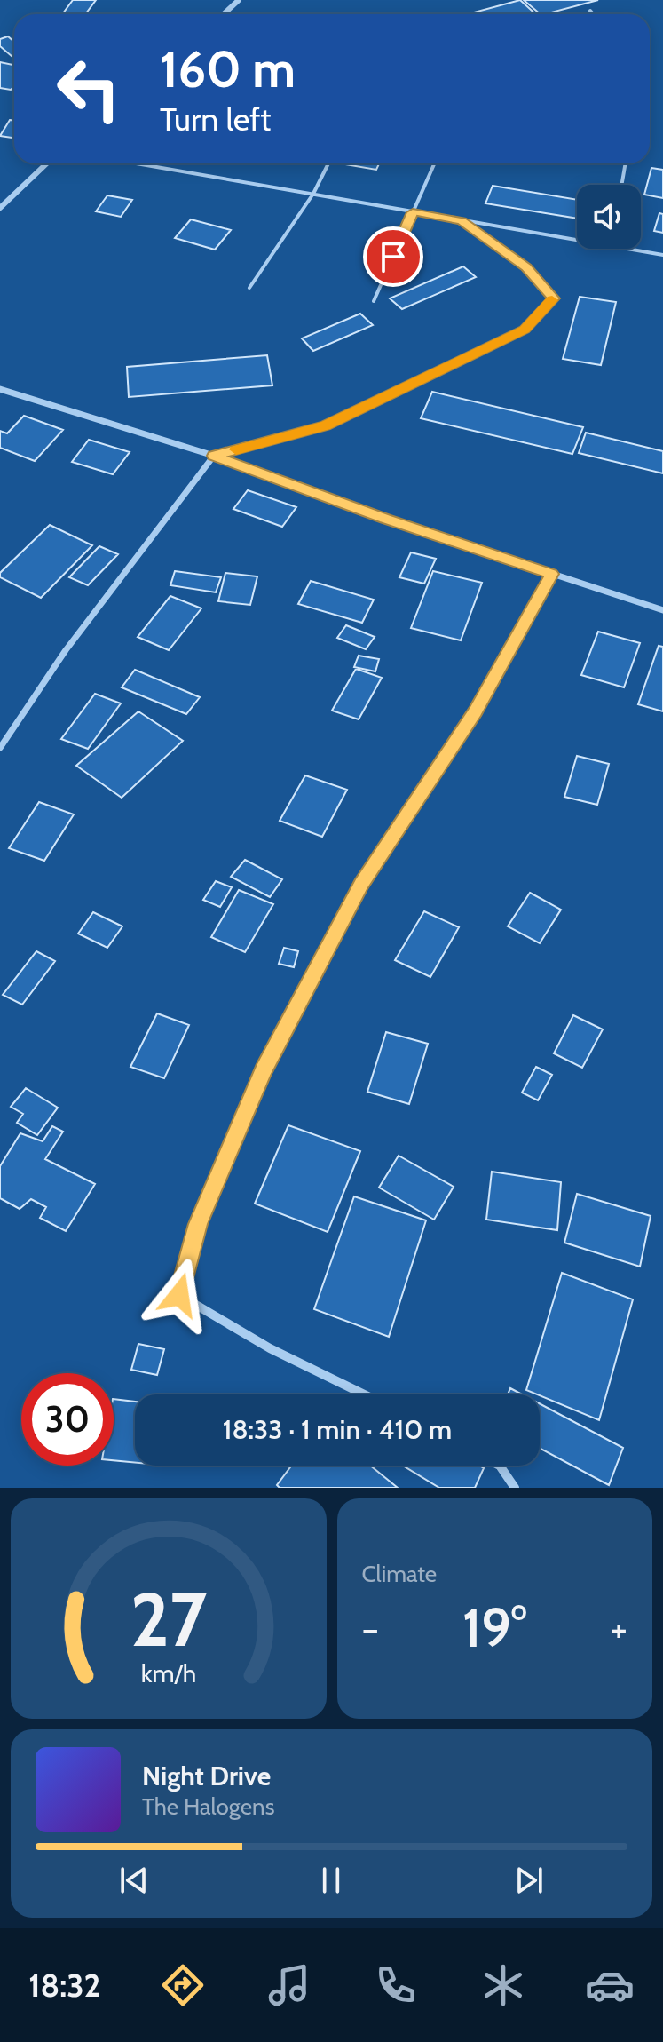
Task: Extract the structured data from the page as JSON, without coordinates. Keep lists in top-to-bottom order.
{
  "page": {
    "turn": ["160 m", "Turn left"],
    "limit": "30",
    "trip": "18:33 · 1 min · 410 m",
    "tile": "Climate",
    "heat": ["−", "19°", "+"],
    "song": ["Night Drive", "The Halogens"],
    "tabs": "18:32",
    "gauge": ["27", "km/h"]
  }
}
